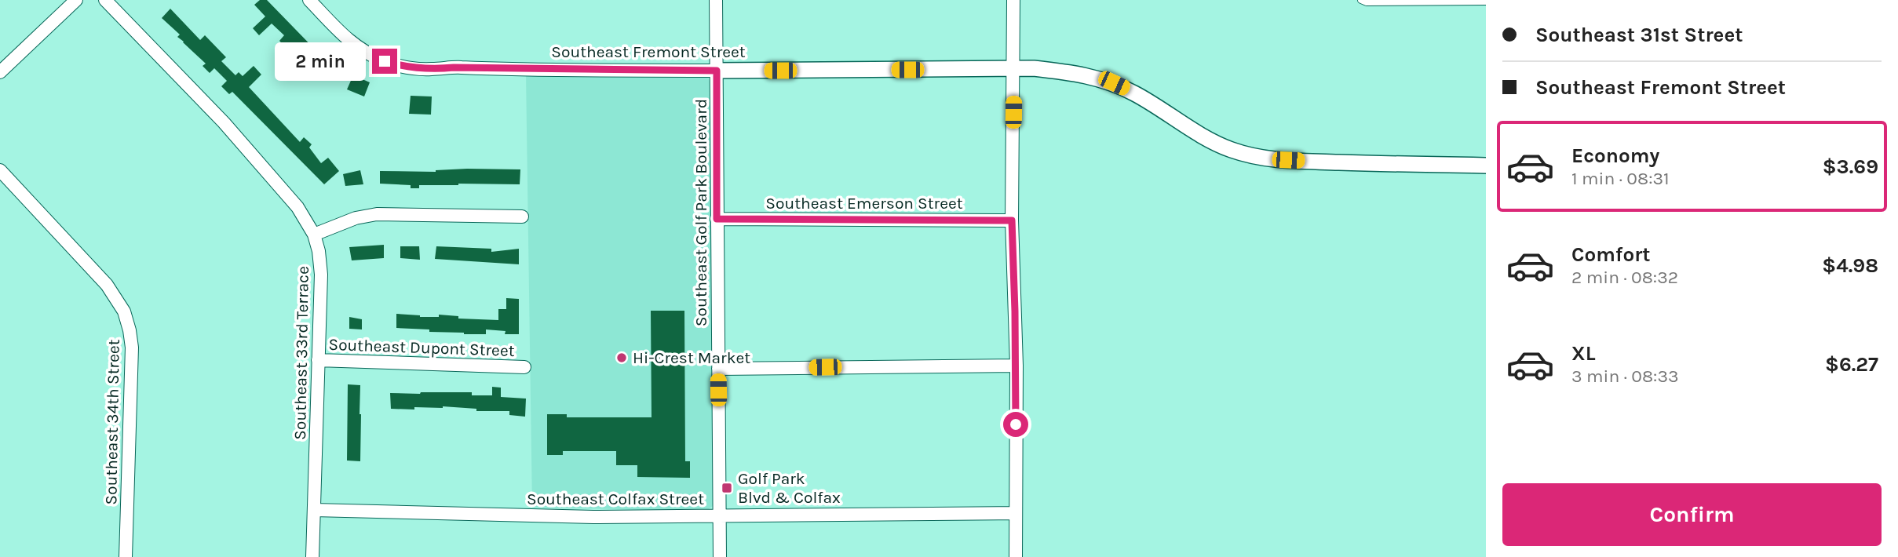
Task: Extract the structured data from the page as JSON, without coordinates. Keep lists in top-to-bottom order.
{
  "streets": {
    "street": [
      "Southeast Fremont Street",
      "Southeast Emerson Street",
      "Southeast Golf Park Boulevard",
      "Southeast Dupont Street",
      "Southeast 33rd Terrace",
      "Southeast 34th Street",
      "Southeast Colfax Street"
    ]
  },
  "crossings": [
    ["Southeast Fremont Street", "Southeast Golf Park Boulevard"],
    ["Southeast Emerson Street", "Southeast Golf Park Boulevard"],
    ["Southeast Golf Park Boulevard", "Southeast Colfax Street"],
    ["Southeast Dupont Street", "Southeast 33rd Terrace"],
    ["Southeast 33rd Terrace", "Southeast Colfax Street"]
  ],
  "places": {
    "other": ["Hi-Crest Market"],
    "transit": ["Golf Park Blvd & Colfax"]
  },
  "page": {
    "banner": ["Southeast 31st Street", "Southeast Fremont Street"],
    "bubble": "2 min",
    "list": [
      {
        "name": "Economy",
        "note": "1 min · 08:31",
        "value": "$3.69"
      },
      {
        "name": "Comfort",
        "note": "2 min · 08:32",
        "value": "$4.98"
      },
      {
        "name": "XL",
        "note": "3 min · 08:33",
        "value": "$6.27"
      }
    ],
    "buttons": "Confirm"
  }
}
